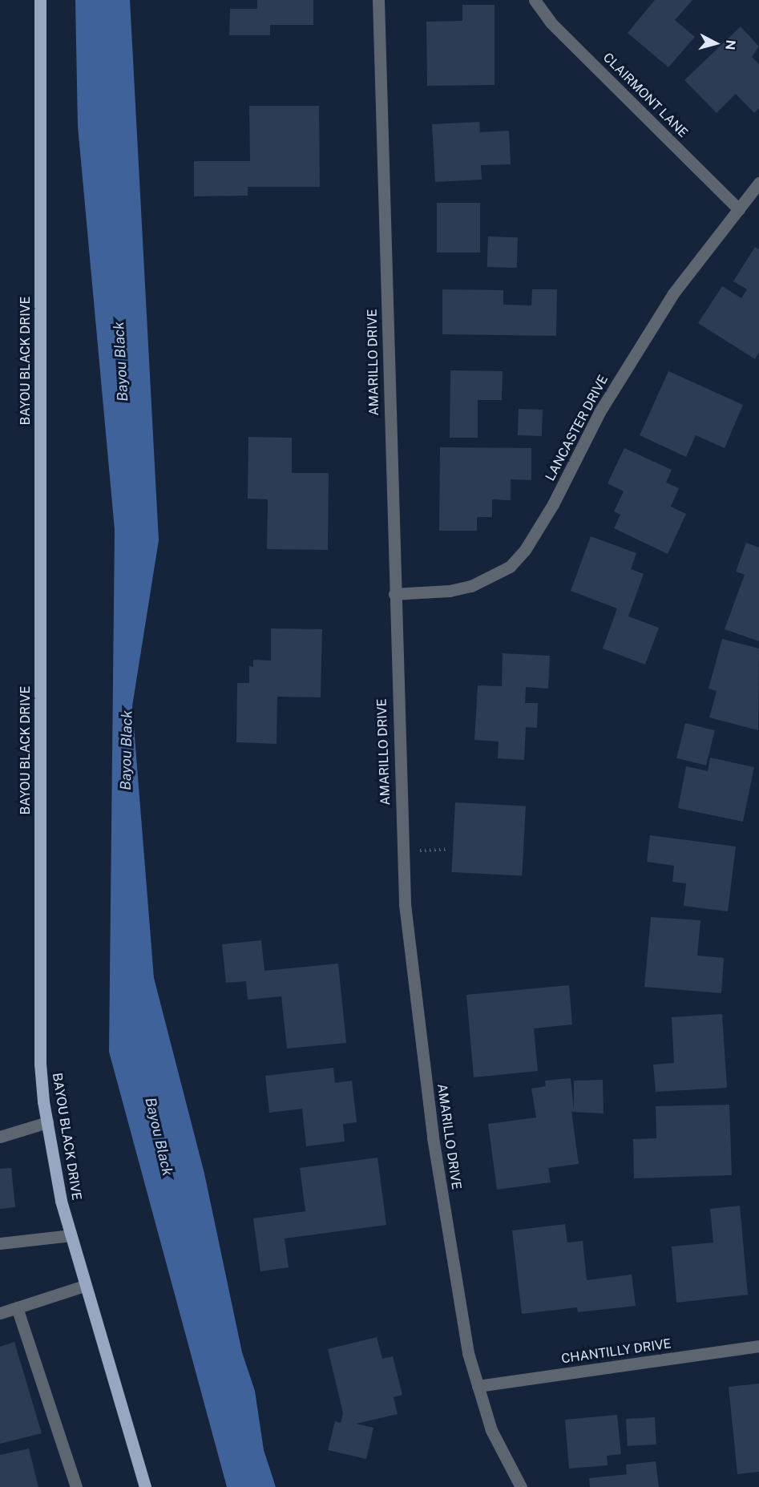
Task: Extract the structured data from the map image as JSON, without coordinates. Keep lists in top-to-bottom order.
{
  "streets": {
    "main road": ["BAYOU BLACK DRIVE"],
    "street": [
      "CLAIRMONT LANE",
      "AMARILLO DRIVE",
      "LANCASTER DRIVE",
      "CHANTILLY DRIVE"
    ]
  },
  "crossings": [
    ["CLAIRMONT LANE", "LANCASTER DRIVE"],
    ["AMARILLO DRIVE", "LANCASTER DRIVE"],
    ["AMARILLO DRIVE", "CHANTILLY DRIVE"]
  ],
  "water": ["Bayou Black"],
  "north": "right"
}
